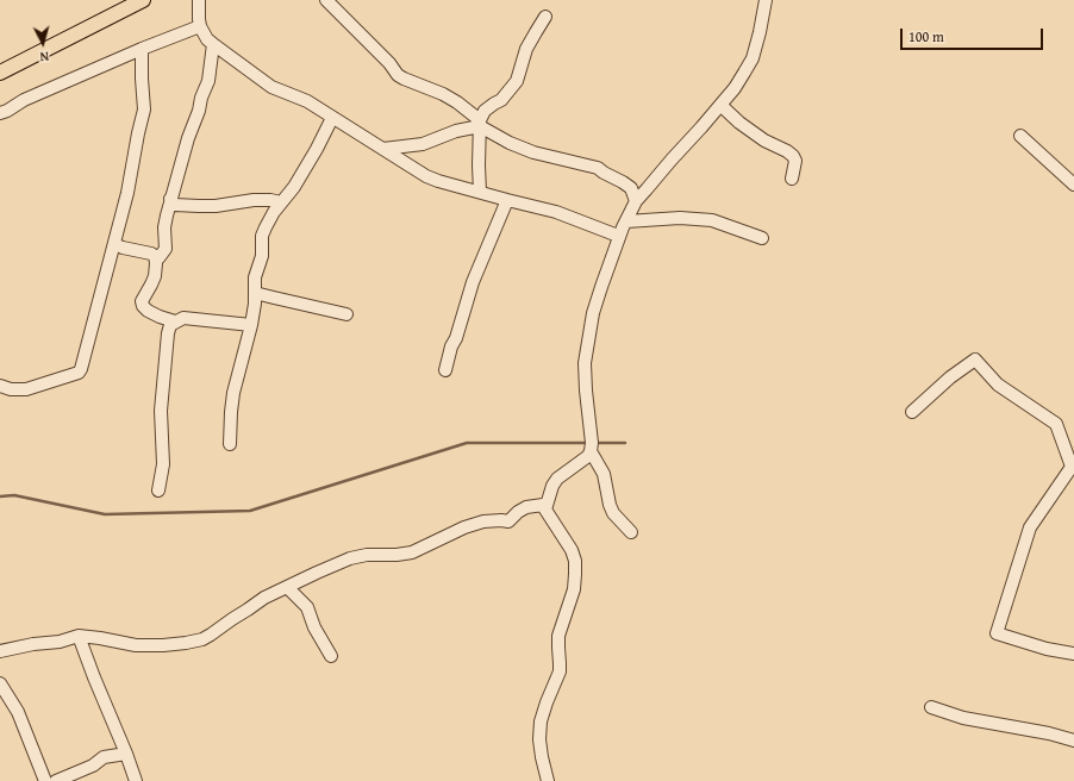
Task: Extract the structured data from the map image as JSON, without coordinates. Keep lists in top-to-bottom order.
{
  "scale_bar": "100 m",
  "north": "bottom"
}
